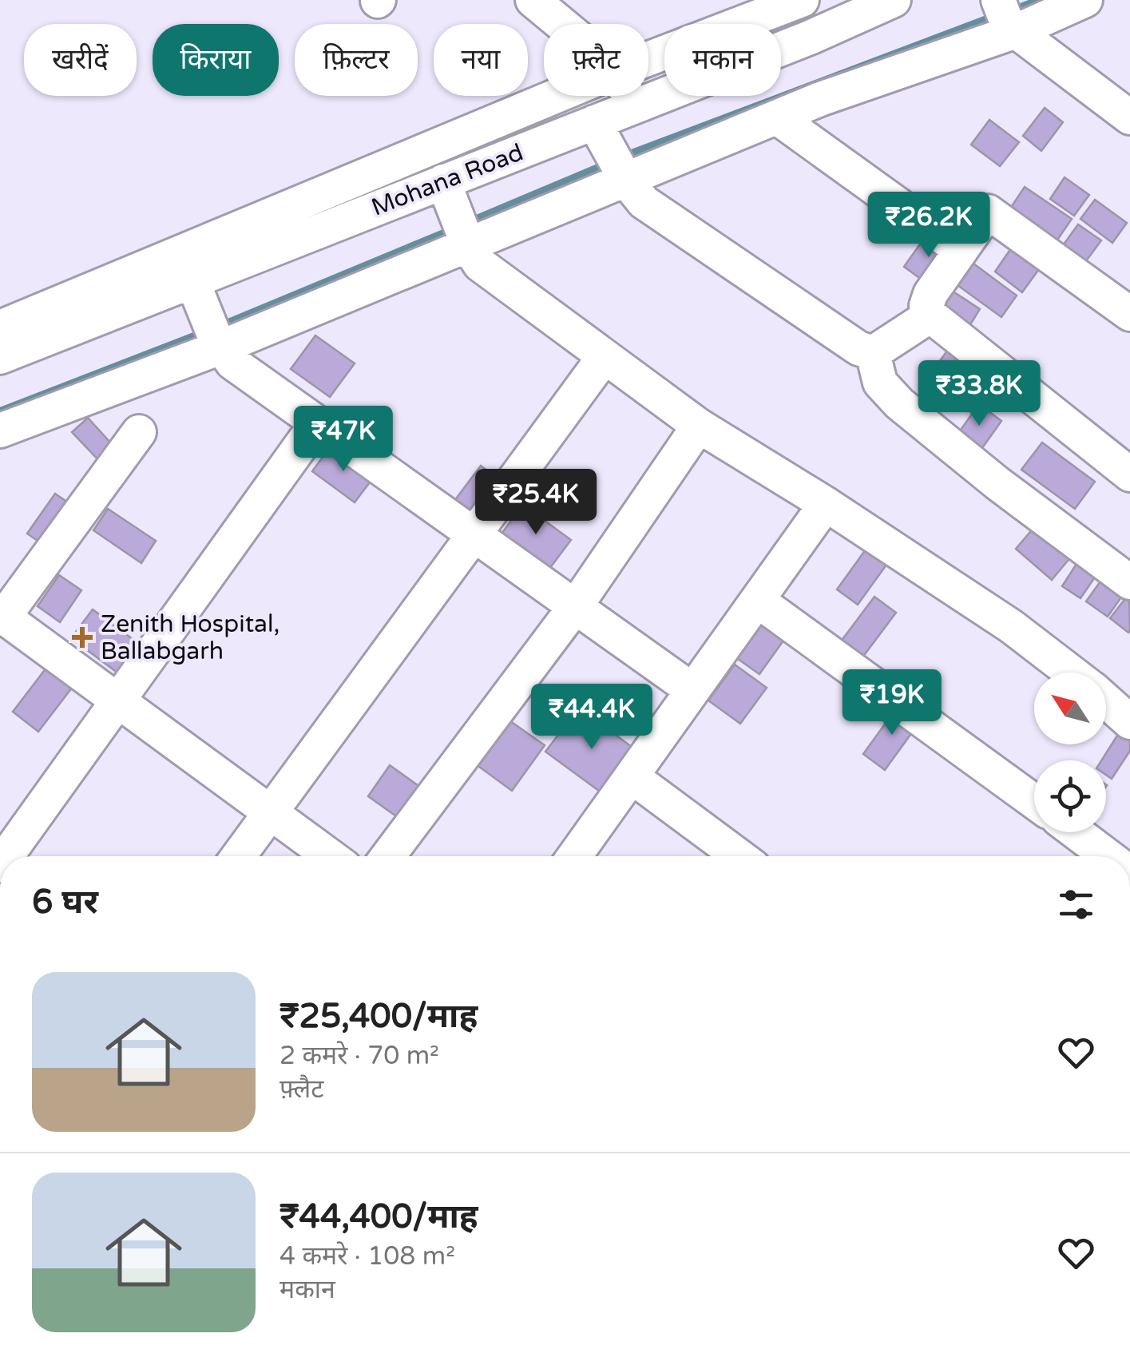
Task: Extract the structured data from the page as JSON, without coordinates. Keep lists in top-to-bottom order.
{
  "streets": {
    "street": ["Mohana Road"]
  },
  "places": {
    "health": ["Zenith Hospital, Ballabgarh"]
  },
  "north": "top left",
  "page": {
    "chip": [
      "खरीदें",
      "किराया",
      "फ़िल्टर",
      "नया",
      "फ़्लैट",
      "मकान"
    ],
    "price": [
      "₹26.2K",
      "₹33.8K",
      "₹47K",
      "₹25.4K",
      "₹19K",
      "₹44.4K"
    ],
    "heading": "6 घर",
    "list": [
      {
        "name": "₹25,400/माह",
        "note": "2 कमरे · 70 m² · फ़्लैट"
      },
      {
        "name": "₹44,400/माह",
        "note": "4 कमरे · 108 m² · मकान"
      }
    ]
  }
}
